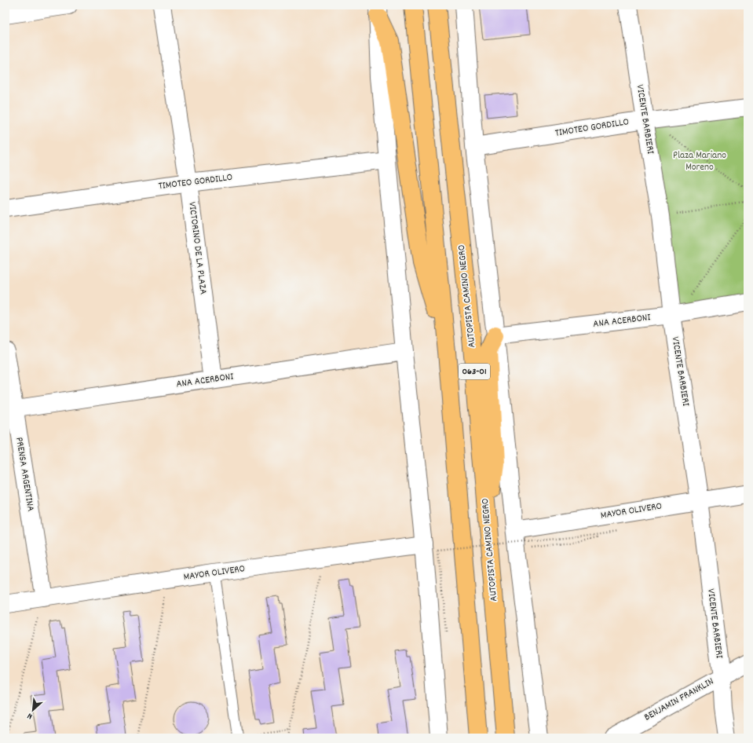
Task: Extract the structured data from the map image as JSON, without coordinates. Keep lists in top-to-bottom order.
{
  "streets": {
    "highway": ["AUTOPISTA CAMINO NEGRO", "063-01"],
    "street": [
      "VICENTE BARBIERI",
      "TIMOTEO GORDILLO",
      "VICTORINO DE LA PLAZA",
      "ANA ACERBONI",
      "PRENSA ARGENTINA",
      "MAYOR OLIVERO",
      "BENJAMIN FRANKLIN"
    ]
  },
  "crossings": [
    ["VICENTE BARBIERI", "TIMOTEO GORDILLO"],
    ["VICENTE BARBIERI", "ANA ACERBONI"],
    ["VICENTE BARBIERI", "MAYOR OLIVERO"],
    ["VICENTE BARBIERI", "BENJAMIN FRANKLIN"],
    ["TIMOTEO GORDILLO", "VICTORINO DE LA PLAZA"],
    ["VICTORINO DE LA PLAZA", "ANA ACERBONI"],
    ["ANA ACERBONI", "PRENSA ARGENTINA"],
    ["PRENSA ARGENTINA", "MAYOR OLIVERO"]
  ],
  "parks": ["Plaza Mariano Moreno"],
  "north": "bottom left"
}
